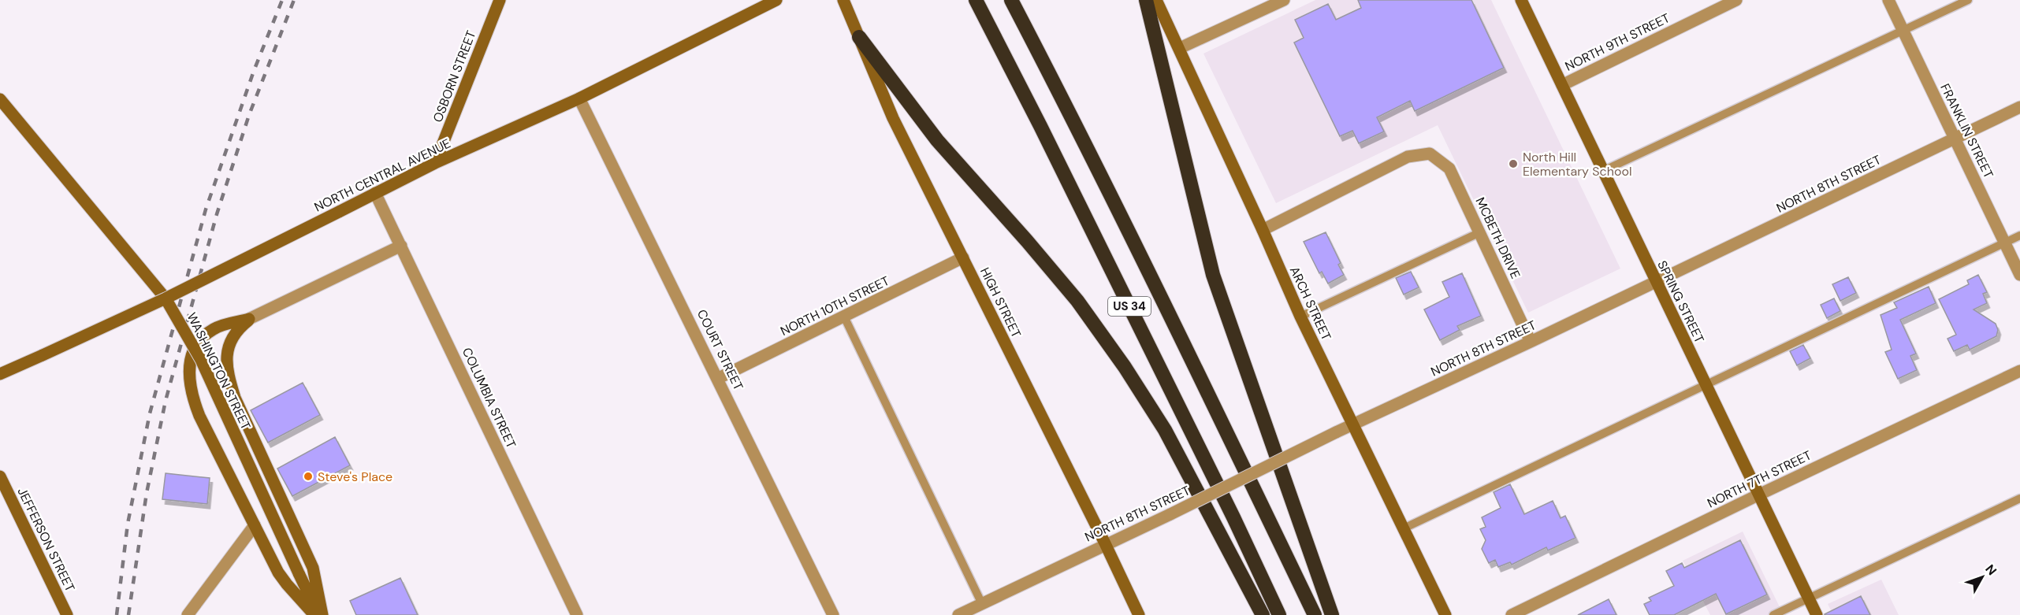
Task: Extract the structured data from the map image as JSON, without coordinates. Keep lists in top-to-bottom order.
{
  "streets": {
    "highway": ["US 34"],
    "main road": [
      "OSBORN STREET",
      "NORTH CENTRAL AVENUE",
      "SPRING STREET",
      "HIGH STREET",
      "ARCH STREET",
      "WASHINGTON STREET",
      "JEFFERSON STREET"
    ],
    "street": [
      "NORTH 9TH STREET",
      "FRANKLIN STREET",
      "NORTH 8TH STREET",
      "MCBETH DRIVE",
      "NORTH 10TH STREET",
      "COURT STREET",
      "COLUMBIA STREET",
      "NORTH 7TH STREET"
    ]
  },
  "crossings": [
    ["NORTH 9TH STREET", "SPRING STREET"],
    ["OSBORN STREET", "NORTH CENTRAL AVENUE"],
    ["FRANKLIN STREET", "NORTH 8TH STREET"],
    ["NORTH CENTRAL AVENUE", "COURT STREET"],
    ["NORTH CENTRAL AVENUE", "WASHINGTON STREET"],
    ["NORTH CENTRAL AVENUE", "COLUMBIA STREET"],
    ["NORTH 8TH STREET", "MCBETH DRIVE"],
    ["NORTH 8TH STREET", "SPRING STREET"],
    ["NORTH 8TH STREET", "HIGH STREET"],
    ["NORTH 8TH STREET", "ARCH STREET"],
    ["MCBETH DRIVE", "ARCH STREET"],
    ["SPRING STREET", "NORTH 7TH STREET"],
    ["HIGH STREET", "NORTH 10TH STREET"],
    ["NORTH 10TH STREET", "COURT STREET"]
  ],
  "places": ["North Hill Elementary School", "Steve's Place"],
  "north": "top right"
}
